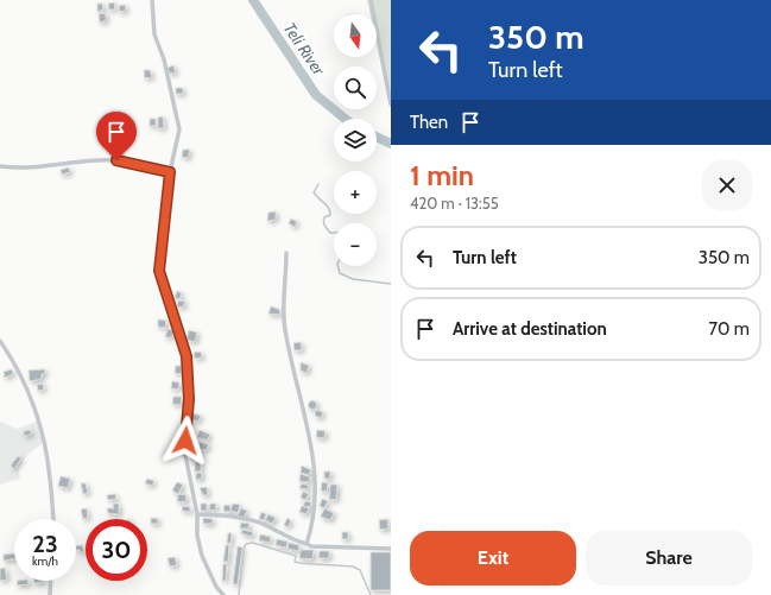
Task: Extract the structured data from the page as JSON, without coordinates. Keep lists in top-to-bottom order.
{
  "water": ["Teli River"],
  "north": "bottom",
  "page": {
    "turn": ["350 m", "Turn left"],
    "map_buttons": ["+", "−"],
    "then": "Then",
    "heading": ["1 min", "420 m · 13:55"],
    "list": [
      {
        "name": "Turn left",
        "value": "350 m"
      },
      {
        "name": "Arrive at destination",
        "value": "70 m"
      }
    ],
    "speed": "23 km/h",
    "limit": "30",
    "buttons": ["Exit", "Share"]
  }
}
